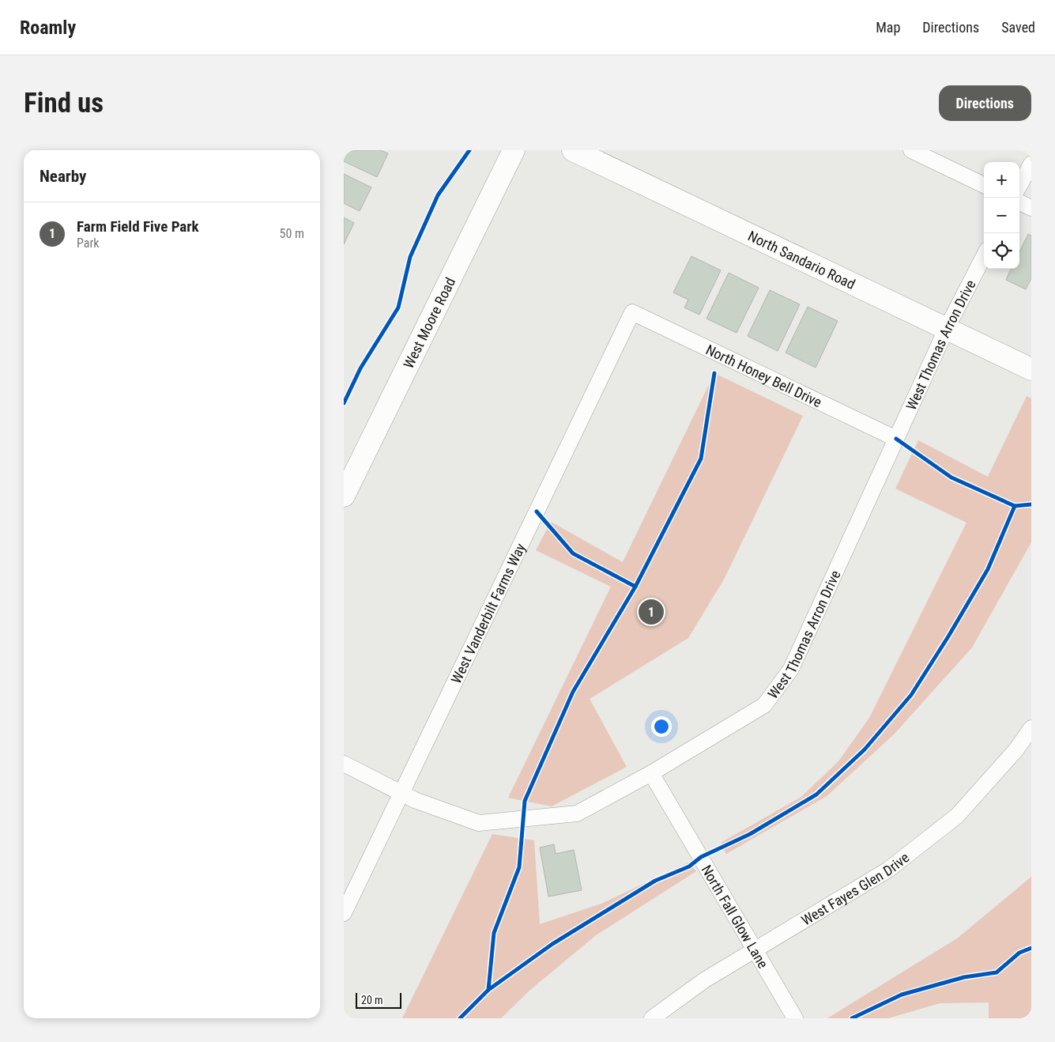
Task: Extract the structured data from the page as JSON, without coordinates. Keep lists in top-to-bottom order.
{
  "streets": {
    "main road": ["North Sandario Road", "West Moore Road"],
    "street": [
      "West Thomas Arron Drive",
      "North Honey Bell Drive",
      "West Vanderbilt Farms Way",
      "West Fayes Glen Drive",
      "North Fall Glow Lane"
    ]
  },
  "crossings": [
    ["North Sandario Road", "West Thomas Arron Drive"],
    ["West Thomas Arron Drive", "North Honey Bell Drive"],
    ["West Thomas Arron Drive", "West Vanderbilt Farms Way"],
    ["West Thomas Arron Drive", "North Fall Glow Lane"],
    ["North Honey Bell Drive", "West Vanderbilt Farms Way"],
    ["West Fayes Glen Drive", "North Fall Glow Lane"]
  ],
  "scale_bar": "20 m",
  "page": {
    "header": "Roamly",
    "nav": ["Map", "Directions", "Saved"],
    "buttons": "Directions",
    "title": "Find us",
    "heading": "Nearby",
    "map_buttons": ["+", "−"],
    "list": [
      {
        "mark": "1",
        "name": "Farm Field Five Park",
        "note": "Park",
        "value": "50 m"
      }
    ],
    "pins": "1",
    "scale": "20 m"
  }
}
